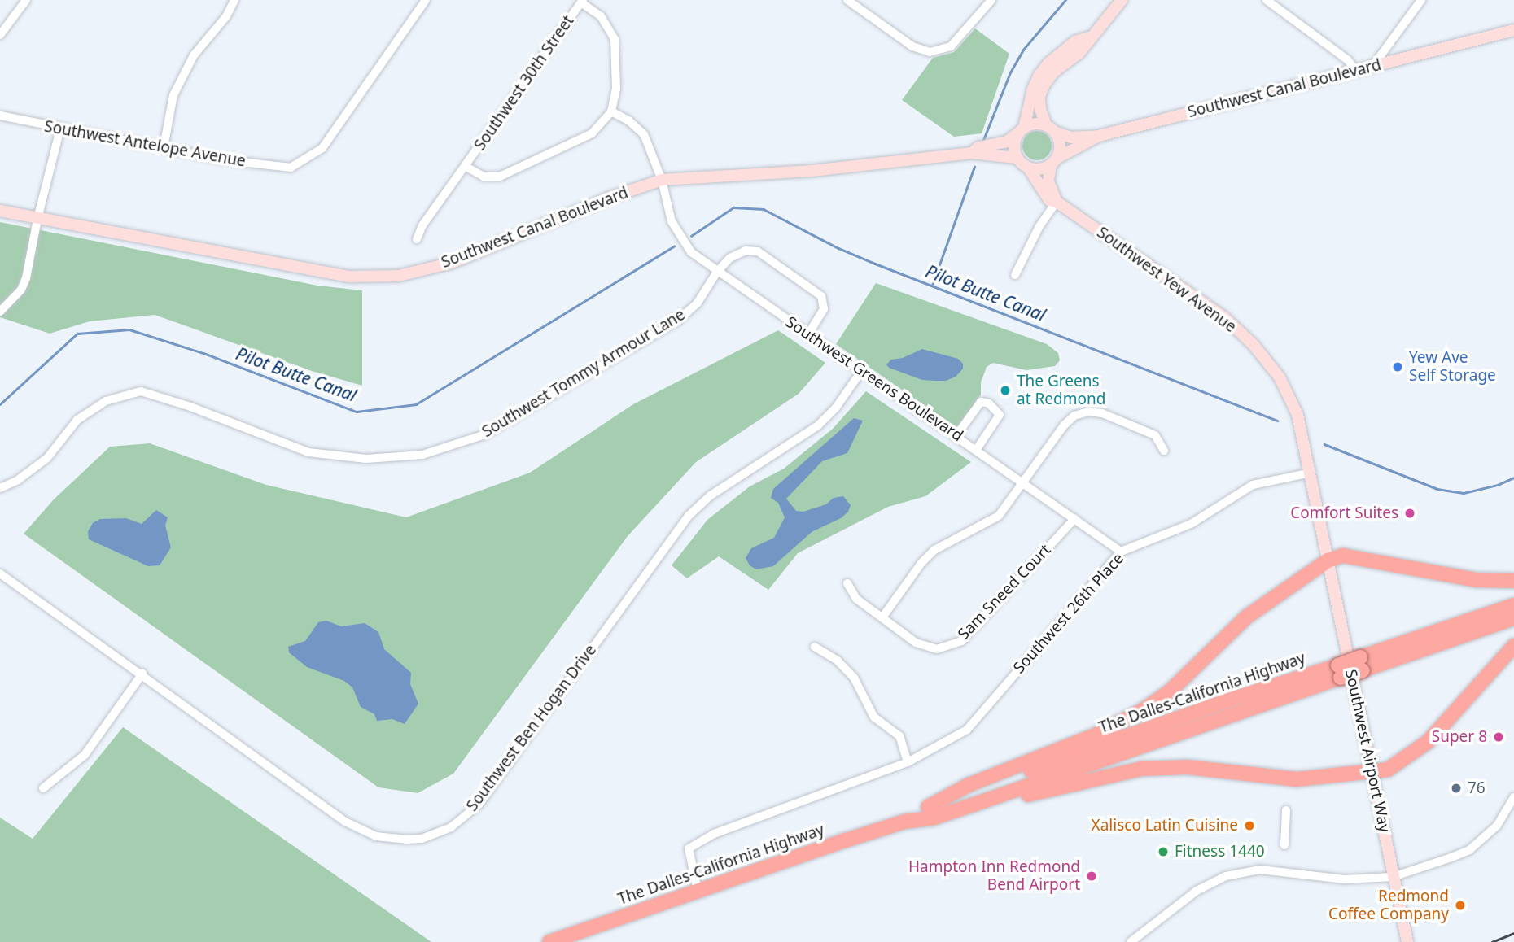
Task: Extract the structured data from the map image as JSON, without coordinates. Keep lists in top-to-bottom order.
{
  "streets": {
    "highway": ["The Dalles-California Highway"],
    "main road": ["Southwest Canal Boulevard", "Southwest Yew Avenue", "Southwest Airport Way"],
    "street": [
      "Southwest 30th Street",
      "Southwest Antelope Avenue",
      "Southwest Tommy Armour Lane",
      "Southwest Greens Boulevard",
      "Sam Sneed Court",
      "Southwest 26th Place",
      "Southwest Ben Hogan Drive"
    ]
  },
  "crossings": [
    ["Southwest Canal Boulevard", "Southwest Yew Avenue"],
    ["Southwest Canal Boulevard", "Southwest Greens Boulevard"],
    ["Southwest Yew Avenue", "Southwest 26th Place"],
    ["Southwest Yew Avenue", "Southwest Airport Way"],
    ["Southwest Tommy Armour Lane", "Southwest Greens Boulevard"],
    ["Southwest Greens Boulevard", "Sam Sneed Court"],
    ["Southwest Greens Boulevard", "Southwest 26th Place"],
    ["Southwest Greens Boulevard", "Southwest Ben Hogan Drive"],
    ["Southwest 26th Place", "The Dalles-California Highway"]
  ],
  "water": ["Pilot Butte Canal"],
  "places": [
    "Yew Ave Self Storage",
    "The Greens at Redmond",
    "Comfort Suites",
    "Super 8",
    "76",
    "Xalisco Latin Cuisine",
    "Fitness 1440",
    "Hampton Inn Redmond Bend Airport",
    "Redmond Coffee Company"
  ]
}
